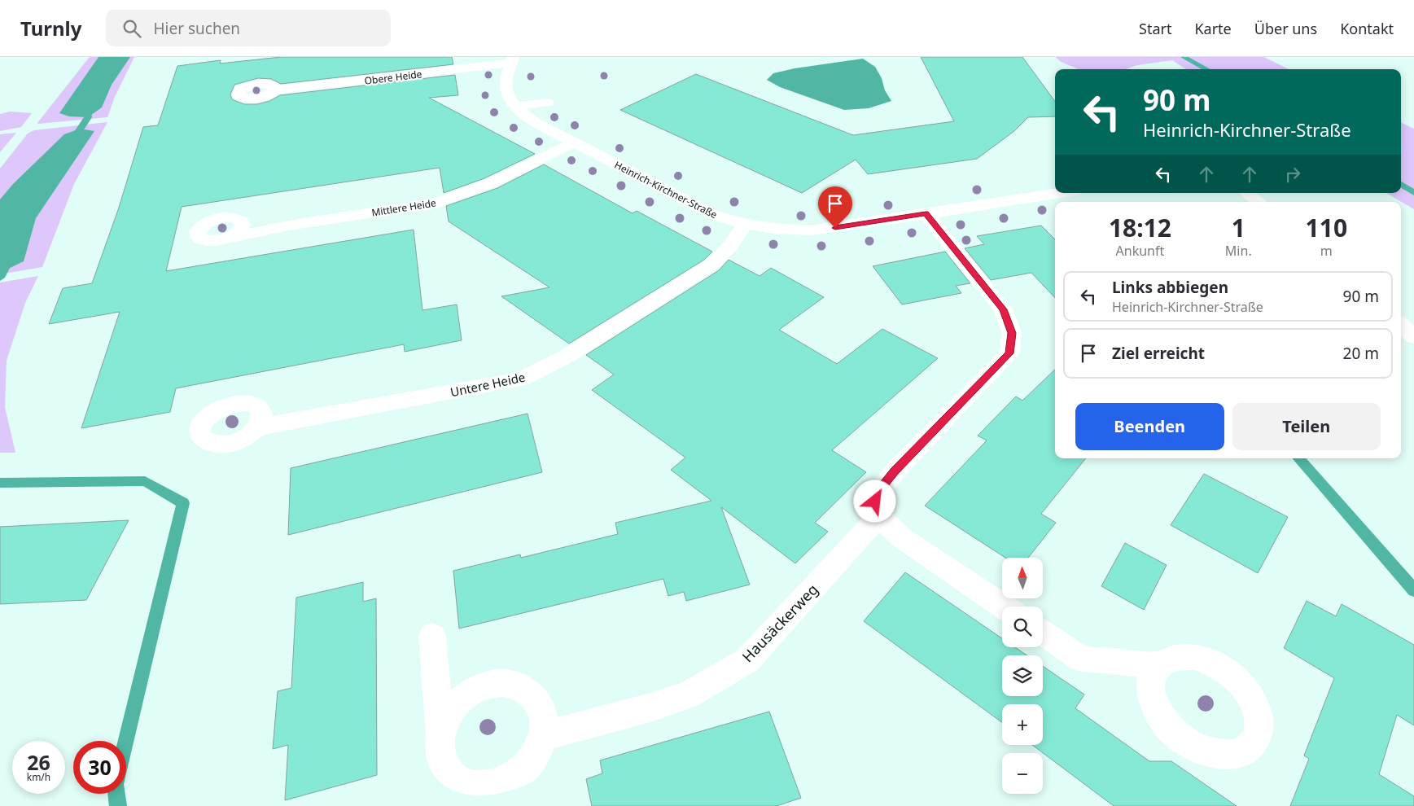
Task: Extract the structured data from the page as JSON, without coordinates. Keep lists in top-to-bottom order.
{
  "streets": {
    "street": [
      "Obere Heide",
      "Heinrich-Kirchner-Straße",
      "Mittlere Heide",
      "Untere Heide",
      "Hausäckerweg"
    ]
  },
  "crossings": [
    ["Obere Heide", "Heinrich-Kirchner-Straße"],
    ["Heinrich-Kirchner-Straße", "Mittlere Heide"],
    ["Heinrich-Kirchner-Straße", "Untere Heide"]
  ],
  "north": "top",
  "page": {
    "header": "Turnly",
    "search": "Hier suchen",
    "nav": [
      "Start",
      "Karte",
      "Über uns",
      "Kontakt"
    ],
    "turn": ["90 m", "Heinrich-Kirchner-Straße"],
    "eta": [
      "18:12",
      "Ankunft",
      "1",
      "Min.",
      "110",
      "m"
    ],
    "list": [
      {
        "name": "Links abbiegen",
        "note": "Heinrich-Kirchner-Straße",
        "value": "90 m"
      },
      {
        "name": "Ziel erreicht",
        "value": "20 m"
      }
    ],
    "buttons": ["Beenden", "Teilen"],
    "map_buttons": ["+", "−"],
    "speed": "26 km/h",
    "limit": "30"
  }
}
